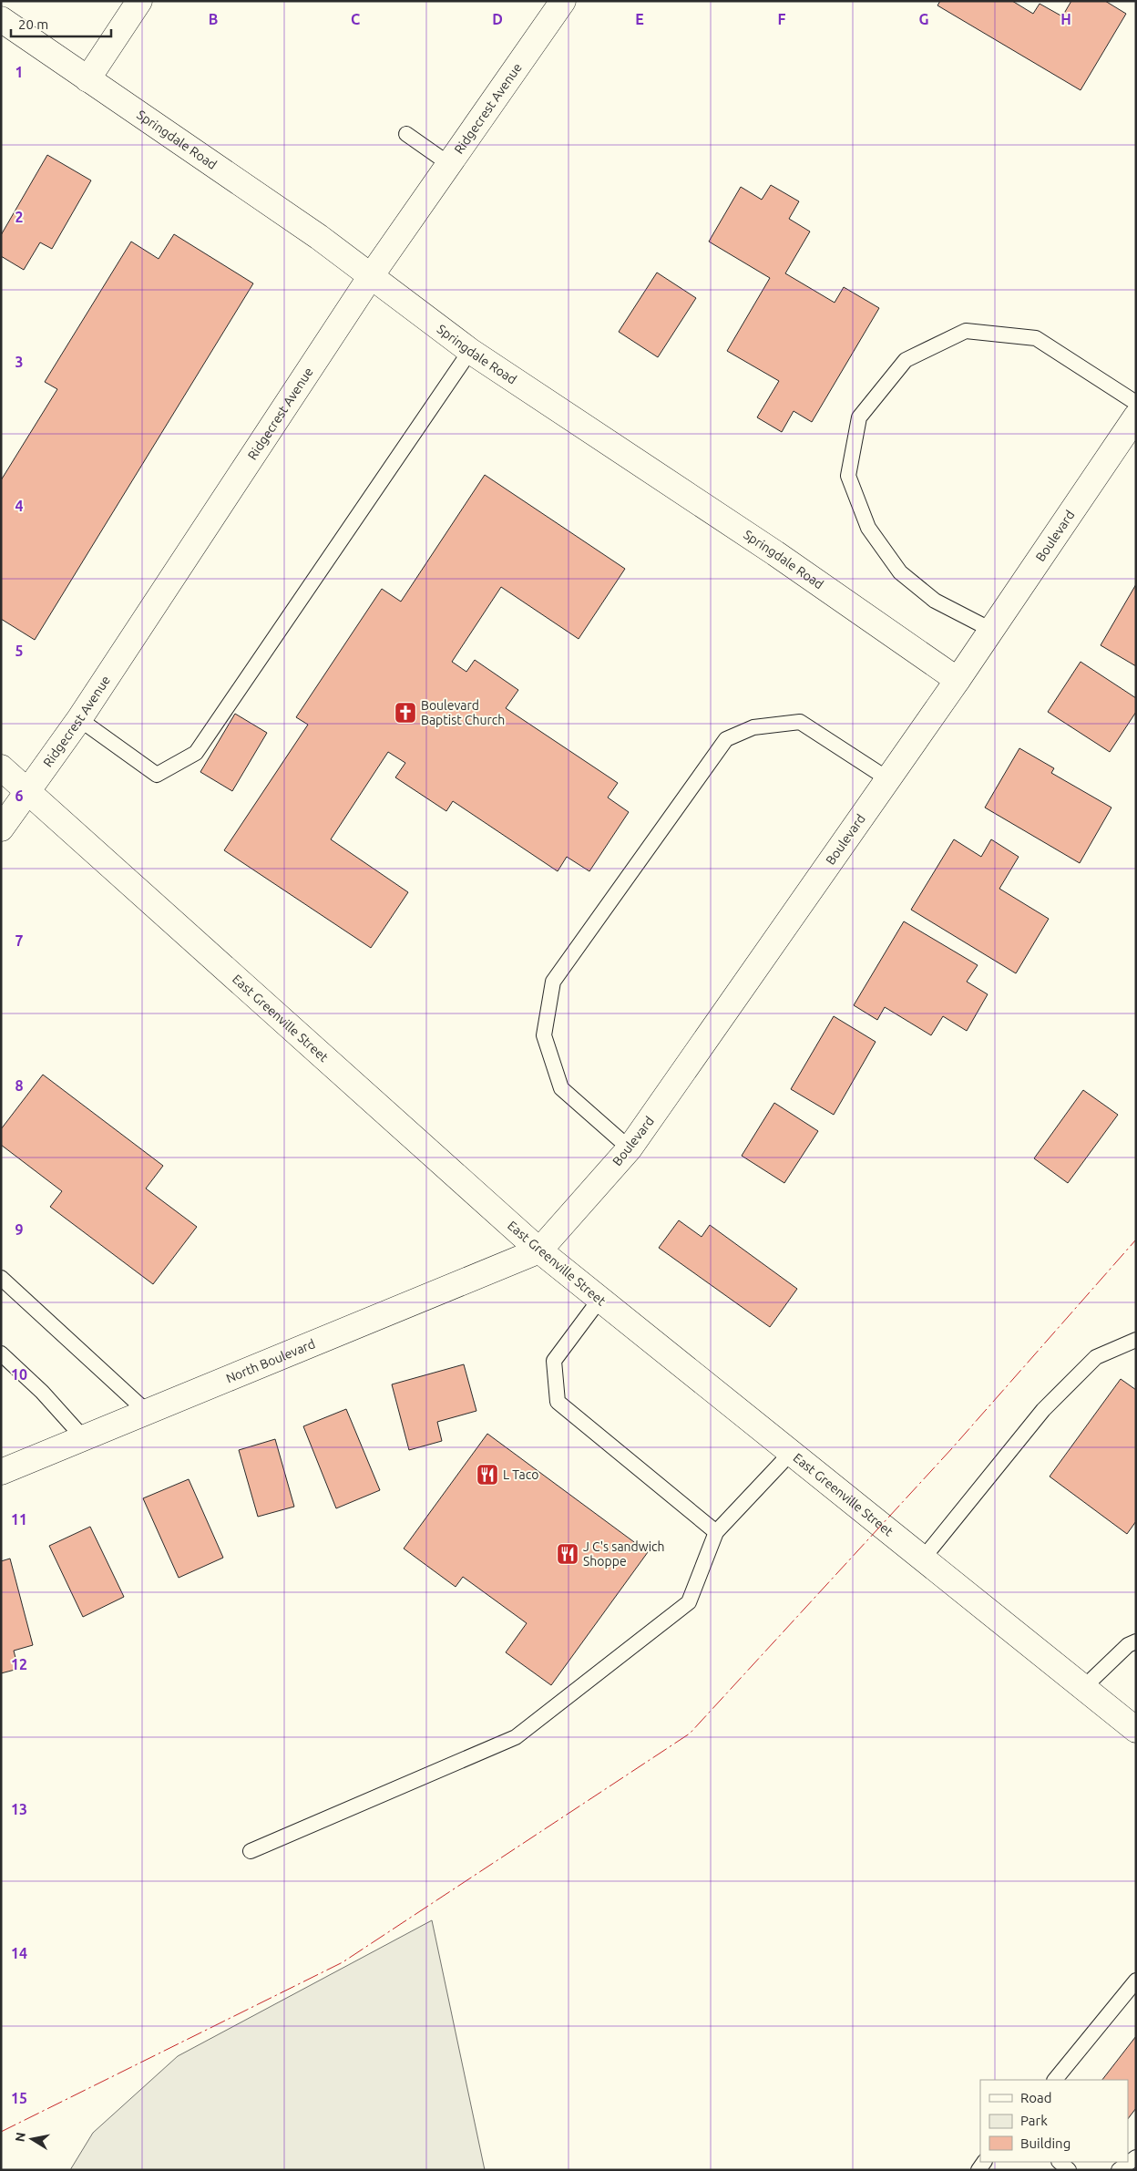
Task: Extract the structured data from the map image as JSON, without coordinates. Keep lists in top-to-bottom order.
{
  "streets": {
    "street": [
      "Ridgecrest Avenue",
      "Springdale Road",
      "Boulevard",
      "East Greenville Street",
      "North Boulevard"
    ]
  },
  "crossings": [
    ["Ridgecrest Avenue", "Springdale Road"],
    ["Ridgecrest Avenue", "East Greenville Street"],
    ["Springdale Road", "Boulevard"],
    ["Boulevard", "East Greenville Street"],
    ["Boulevard", "North Boulevard"],
    ["East Greenville Street", "North Boulevard"]
  ],
  "places": {
    "church": ["Boulevard Baptist Church"],
    "restaurant": ["L Taco", "J C's sandwich Shoppe"]
  },
  "legend": ["Road", "Park", "Building"],
  "scale_bar": "20 m",
  "north": "left",
  "grid": {
    "columns": [
      "B",
      "C",
      "D",
      "E",
      "F",
      "G",
      "H"
    ],
    "rows": [
      "1",
      "2",
      "3",
      "4",
      "5",
      "6",
      "7",
      "8",
      "9",
      "10",
      "11",
      "12",
      "13",
      "14",
      "15"
    ]
  }
}
